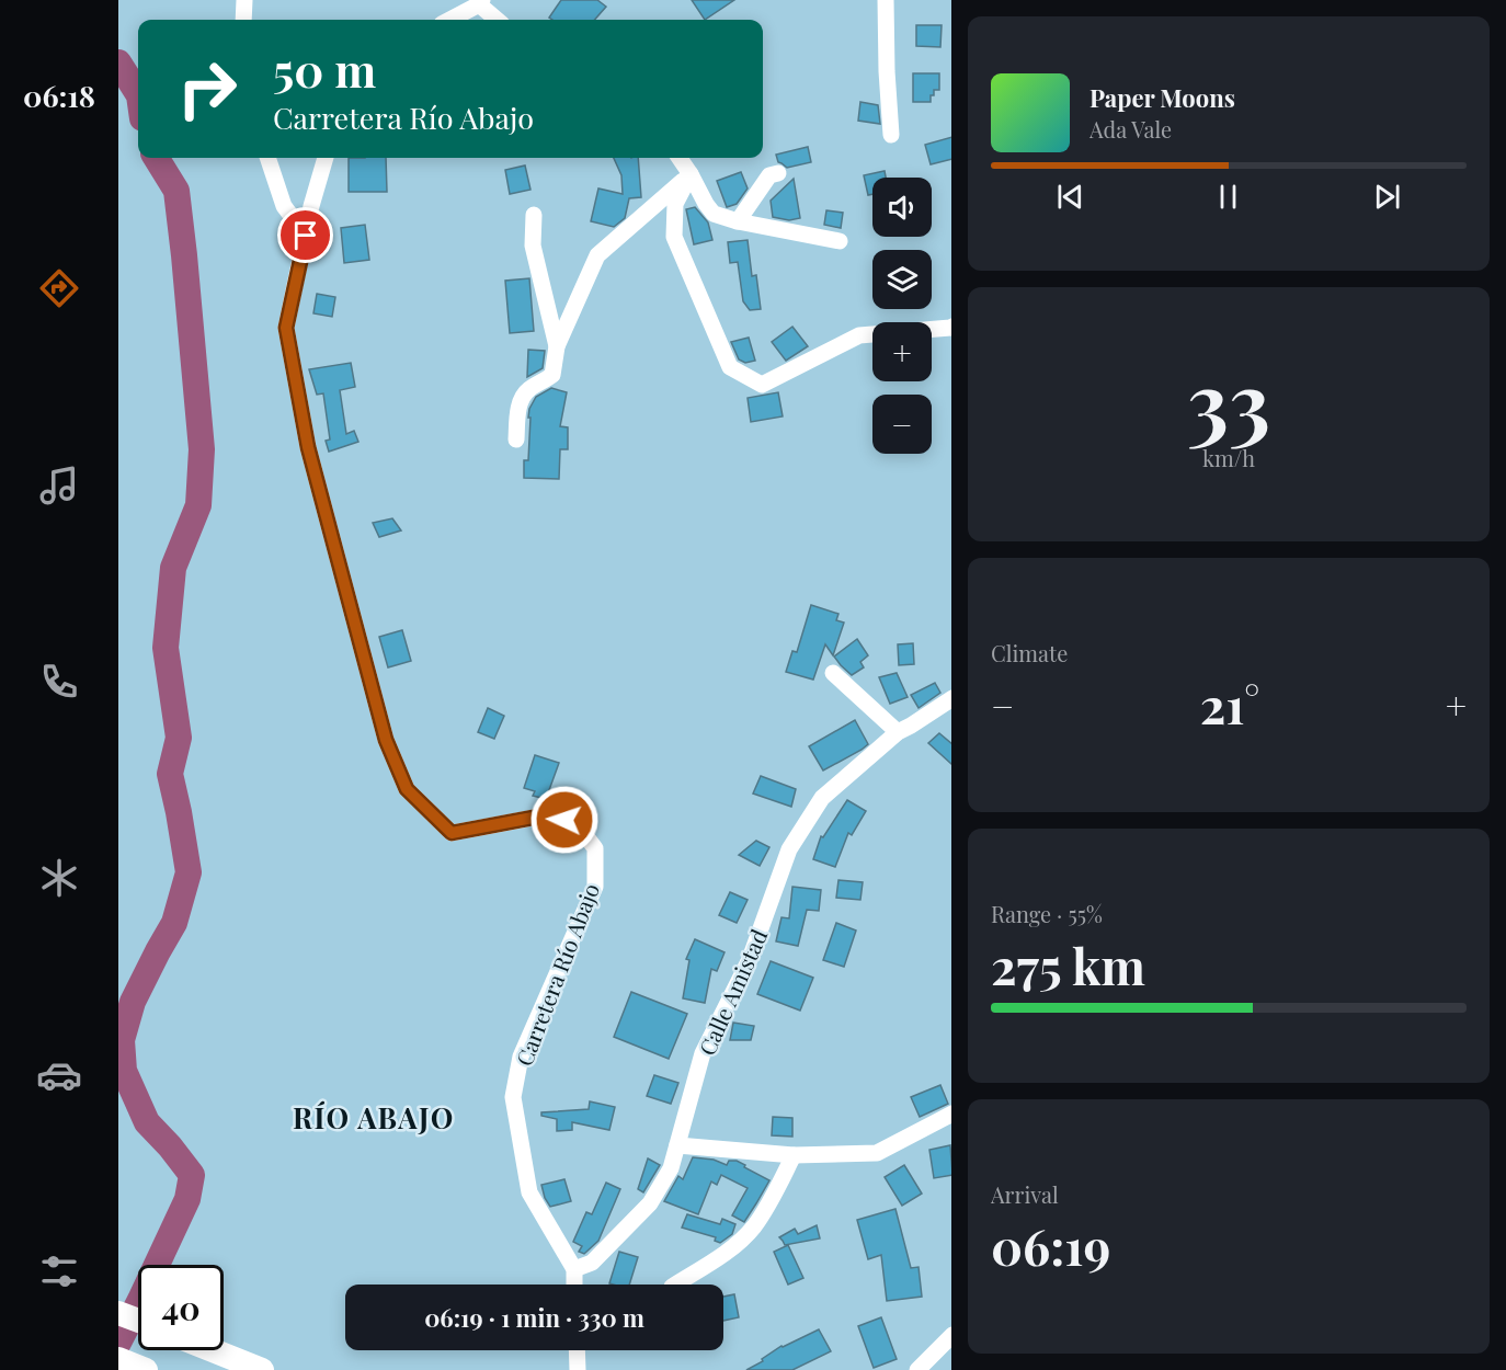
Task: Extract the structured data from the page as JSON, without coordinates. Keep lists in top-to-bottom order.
{
  "streets": {
    "street": ["Carretera Río Abajo", "Calle Amistad"]
  },
  "crossings": [
    ["Carretera Río Abajo", "Calle Amistad"]
  ],
  "districts": ["RÍO ABAJO"],
  "page": {
    "tabs": "06:18",
    "turn": ["50 m", "Carretera Río Abajo"],
    "song": ["Paper Moons", "Ada Vale"],
    "map_buttons": ["+", "−"],
    "tile": [
      ["33", "km/h"],
      "Climate",
      ["Range · 55%", "275 km"],
      ["Arrival", "06:19"]
    ],
    "heat": ["−", "21°", "+"],
    "limit": "40",
    "trip": "06:19 · 1 min · 330 m"
  }
}
